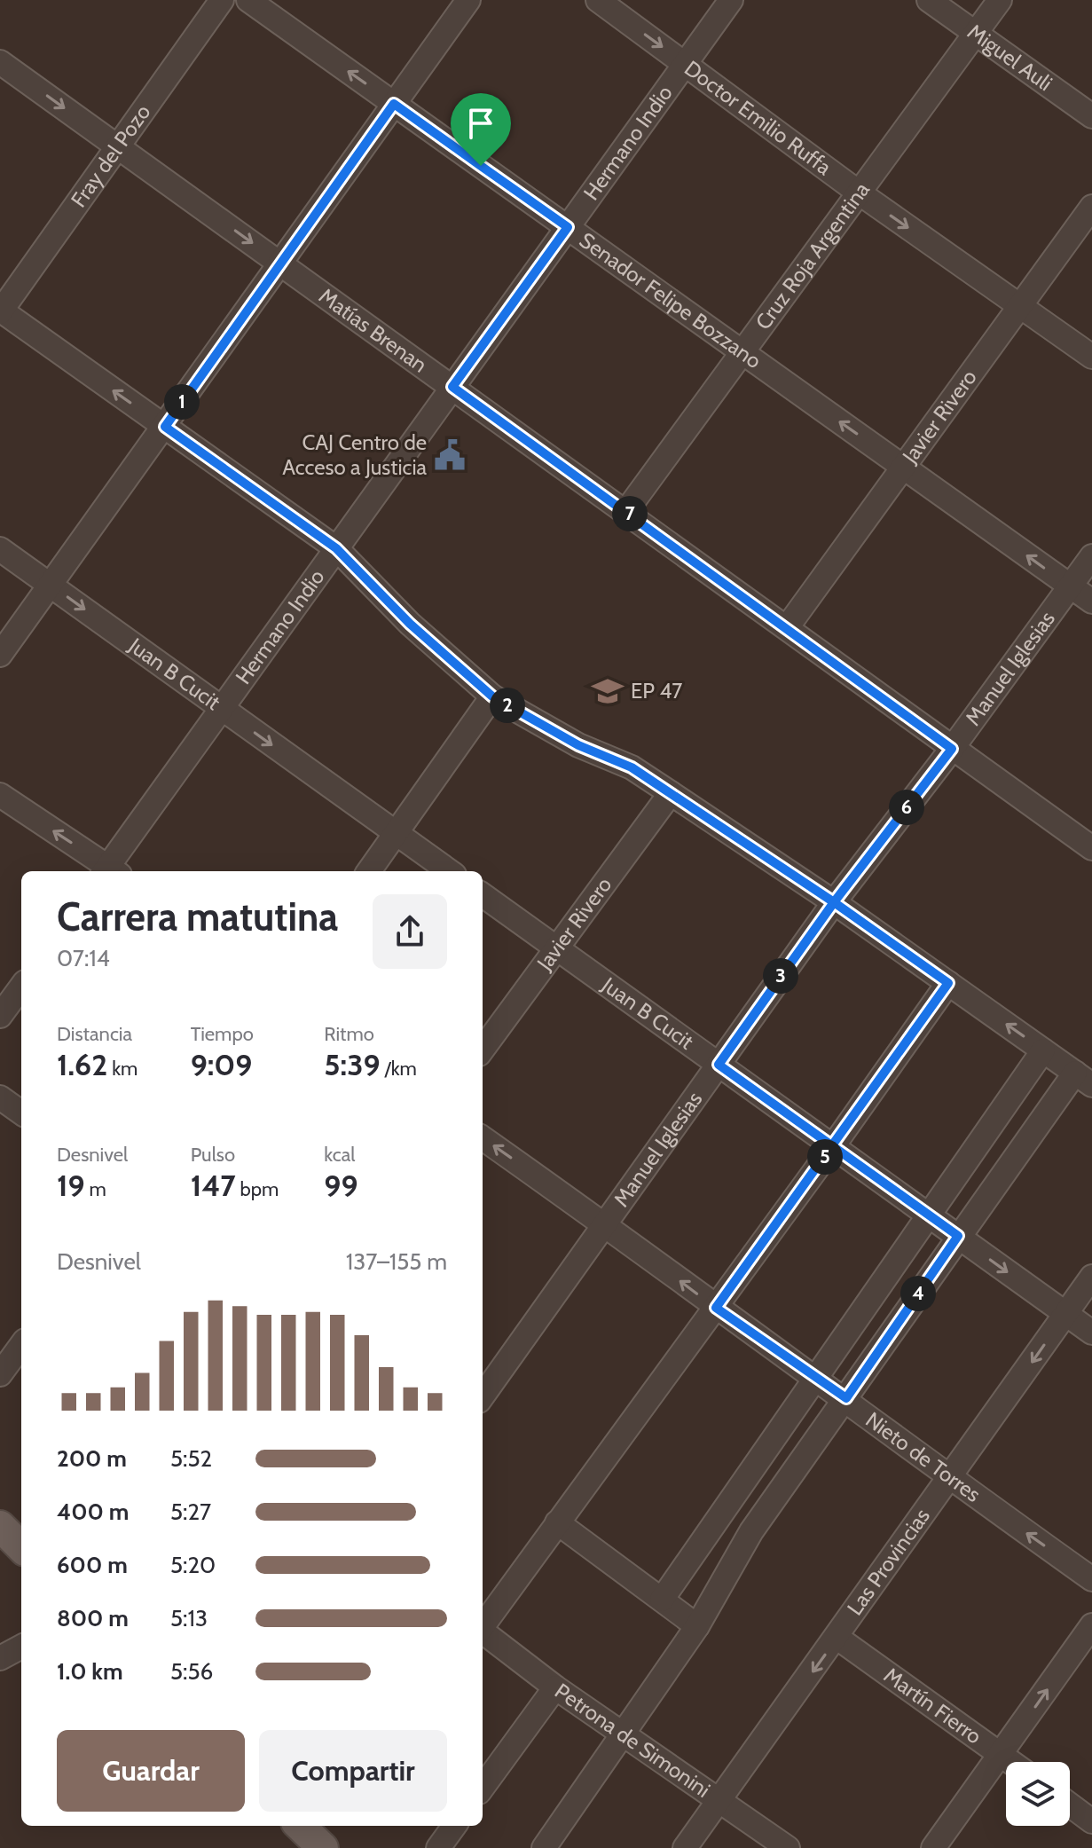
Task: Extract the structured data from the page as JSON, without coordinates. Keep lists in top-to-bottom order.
{
  "streets": {
    "street": [
      "Miguel Auli",
      "Doctor Emilio Ruffa",
      "Hermano Indio",
      "Fray del Pozo",
      "Cruz Roja Argentina",
      "Senador Felipe Bozzano",
      "Matías Brenan",
      "Javier Rivero",
      "Manuel Iglesias",
      "Juan B Cucit",
      "Nieto de Torres",
      "Las Provincias",
      "Martín Fierro",
      "Petrona de Simonini"
    ]
  },
  "crossings": [
    ["Miguel Auli", "Cruz Roja Argentina"],
    ["Doctor Emilio Ruffa", "Hermano Indio"],
    ["Doctor Emilio Ruffa", "Cruz Roja Argentina"],
    ["Doctor Emilio Ruffa", "Javier Rivero"],
    ["Hermano Indio", "Senador Felipe Bozzano"],
    ["Hermano Indio", "Matías Brenan"],
    ["Hermano Indio", "Juan B Cucit"],
    ["Fray del Pozo", "Matías Brenan"],
    ["Cruz Roja Argentina", "Senador Felipe Bozzano"],
    ["Cruz Roja Argentina", "Matías Brenan"],
    ["Senador Felipe Bozzano", "Javier Rivero"],
    ["Senador Felipe Bozzano", "Manuel Iglesias"],
    ["Matías Brenan", "Javier Rivero"],
    ["Matías Brenan", "Manuel Iglesias"],
    ["Javier Rivero", "Juan B Cucit"],
    ["Manuel Iglesias", "Juan B Cucit"],
    ["Manuel Iglesias", "Nieto de Torres"],
    ["Juan B Cucit", "Las Provincias"],
    ["Nieto de Torres", "Las Provincias"],
    ["Las Provincias", "Martín Fierro"],
    ["Las Provincias", "Petrona de Simonini"]
  ],
  "one_way": ["Doctor Emilio Ruffa", "Senador Felipe Bozzano", "Nieto de Torres"],
  "places": {
    "public building": ["CAJ Centro de Acceso a Justicia"],
    "school or university": ["EP 47"]
  },
  "page": {
    "pins": [
      "1",
      "7",
      "2",
      "6",
      "3",
      "5",
      "4"
    ],
    "heading": ["Carrera matutina", "07:14"],
    "stats": [
      ["Distancia", "1.62 km"],
      ["Tiempo", "9:09"],
      ["Ritmo", "5:39 /km"],
      ["Desnivel", "19 m"],
      ["Pulso", "147 bpm"],
      ["kcal", "99"]
    ],
    "chart": ["Desnivel", "137–155 m"],
    "list": [
      {
        "name": "200 m",
        "note": "5:52"
      },
      {
        "name": "400 m",
        "note": "5:27"
      },
      {
        "name": "600 m",
        "note": "5:20"
      },
      {
        "name": "800 m",
        "note": "5:13"
      },
      {
        "name": "1.0 km",
        "note": "5:56"
      }
    ],
    "buttons": ["Guardar", "Compartir"]
  }
}
